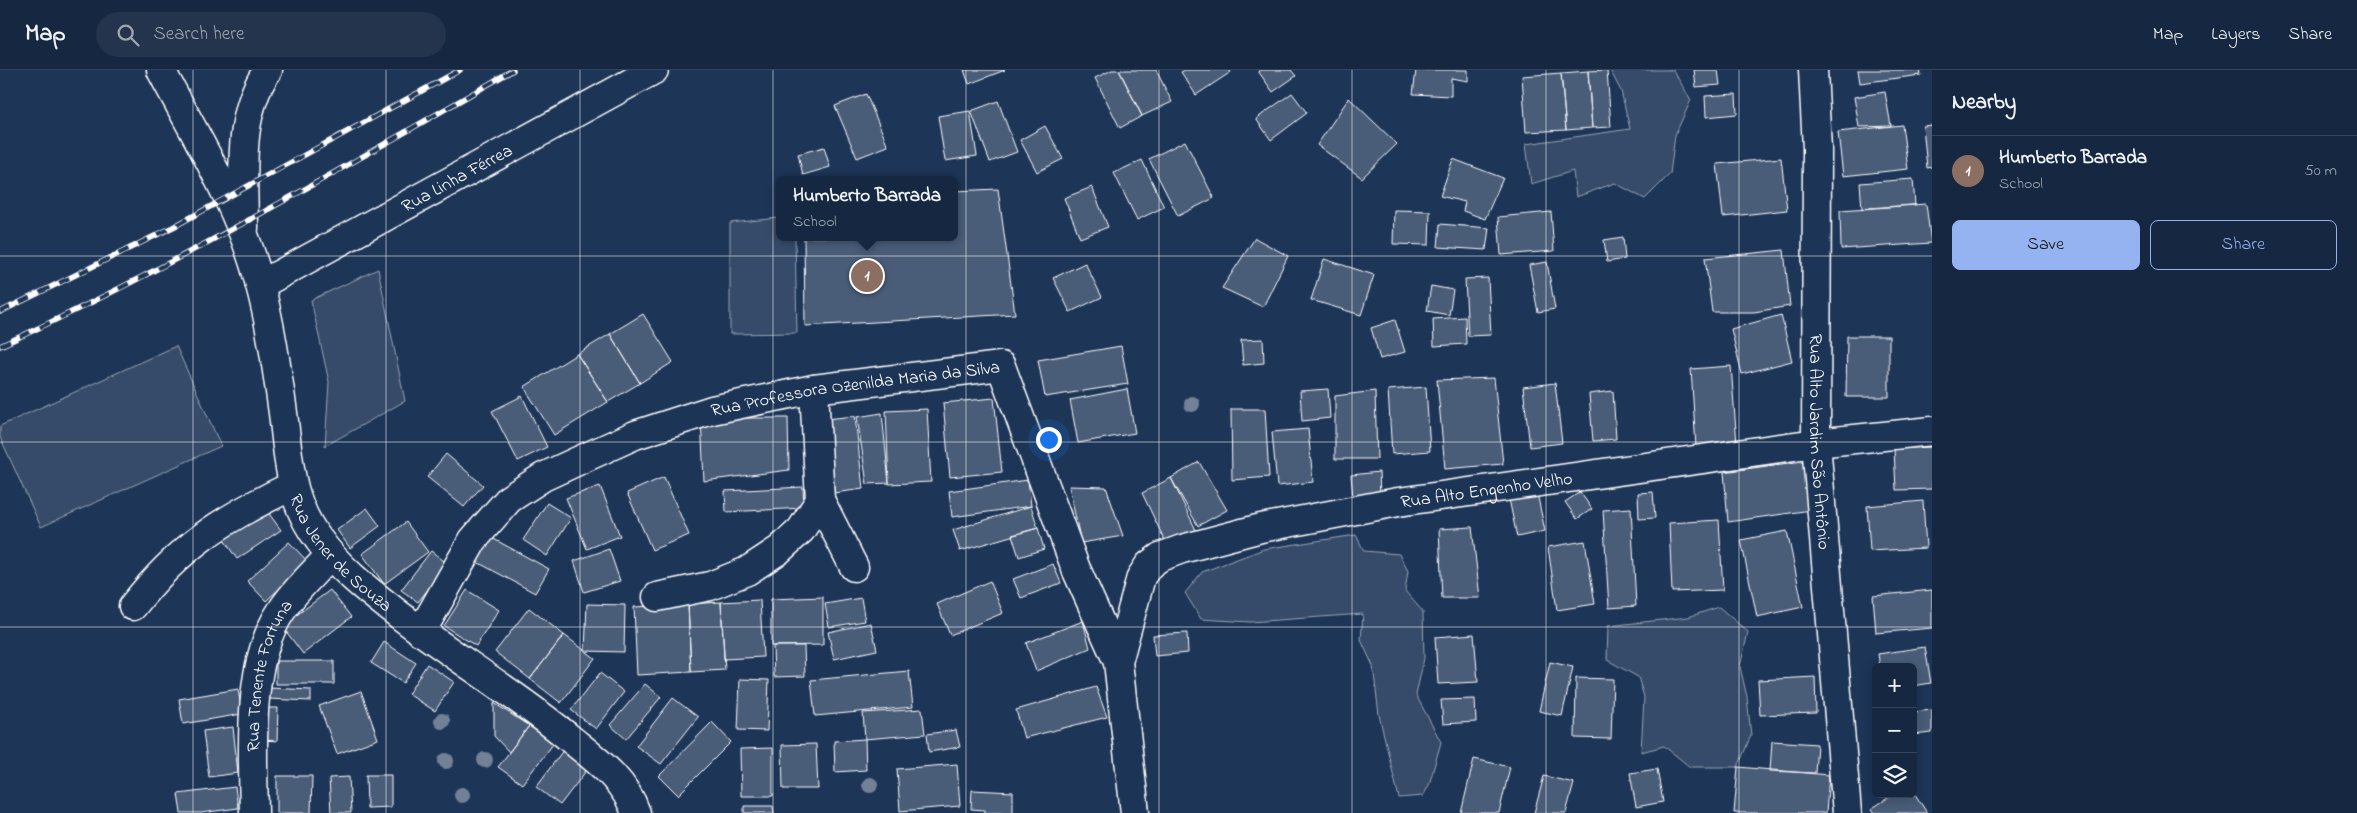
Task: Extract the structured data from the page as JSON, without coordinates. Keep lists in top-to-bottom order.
{
  "streets": {
    "street": [
      "Rua Linha Férrea",
      "Rua Professora Ozenilda Maria da Silva",
      "Rua Alto Jardim São Antônio",
      "Rua Alto Engenho Velho",
      "Rua Jener de Souza",
      "Rua Tenente Fortuna"
    ]
  },
  "crossings": [
    ["Rua Linha Férrea", "Rua Jener de Souza"],
    ["Rua Professora Ozenilda Maria da Silva", "Rua Alto Engenho Velho"],
    ["Rua Professora Ozenilda Maria da Silva", "Rua Jener de Souza"],
    ["Rua Alto Jardim São Antônio", "Rua Alto Engenho Velho"],
    ["Rua Jener de Souza", "Rua Tenente Fortuna"]
  ],
  "page": {
    "header": "Map",
    "search": "Search here",
    "nav": ["Map", "Layers", "Share"],
    "heading": "Nearby",
    "list": [
      {
        "mark": "1",
        "name": "Humberto Barrada",
        "note": "School",
        "value": "50 m"
      }
    ],
    "popup": ["Humberto Barrada", "School"],
    "buttons": ["Save", "Share"],
    "pins": "1",
    "map_buttons": ["+", "−"]
  }
}
